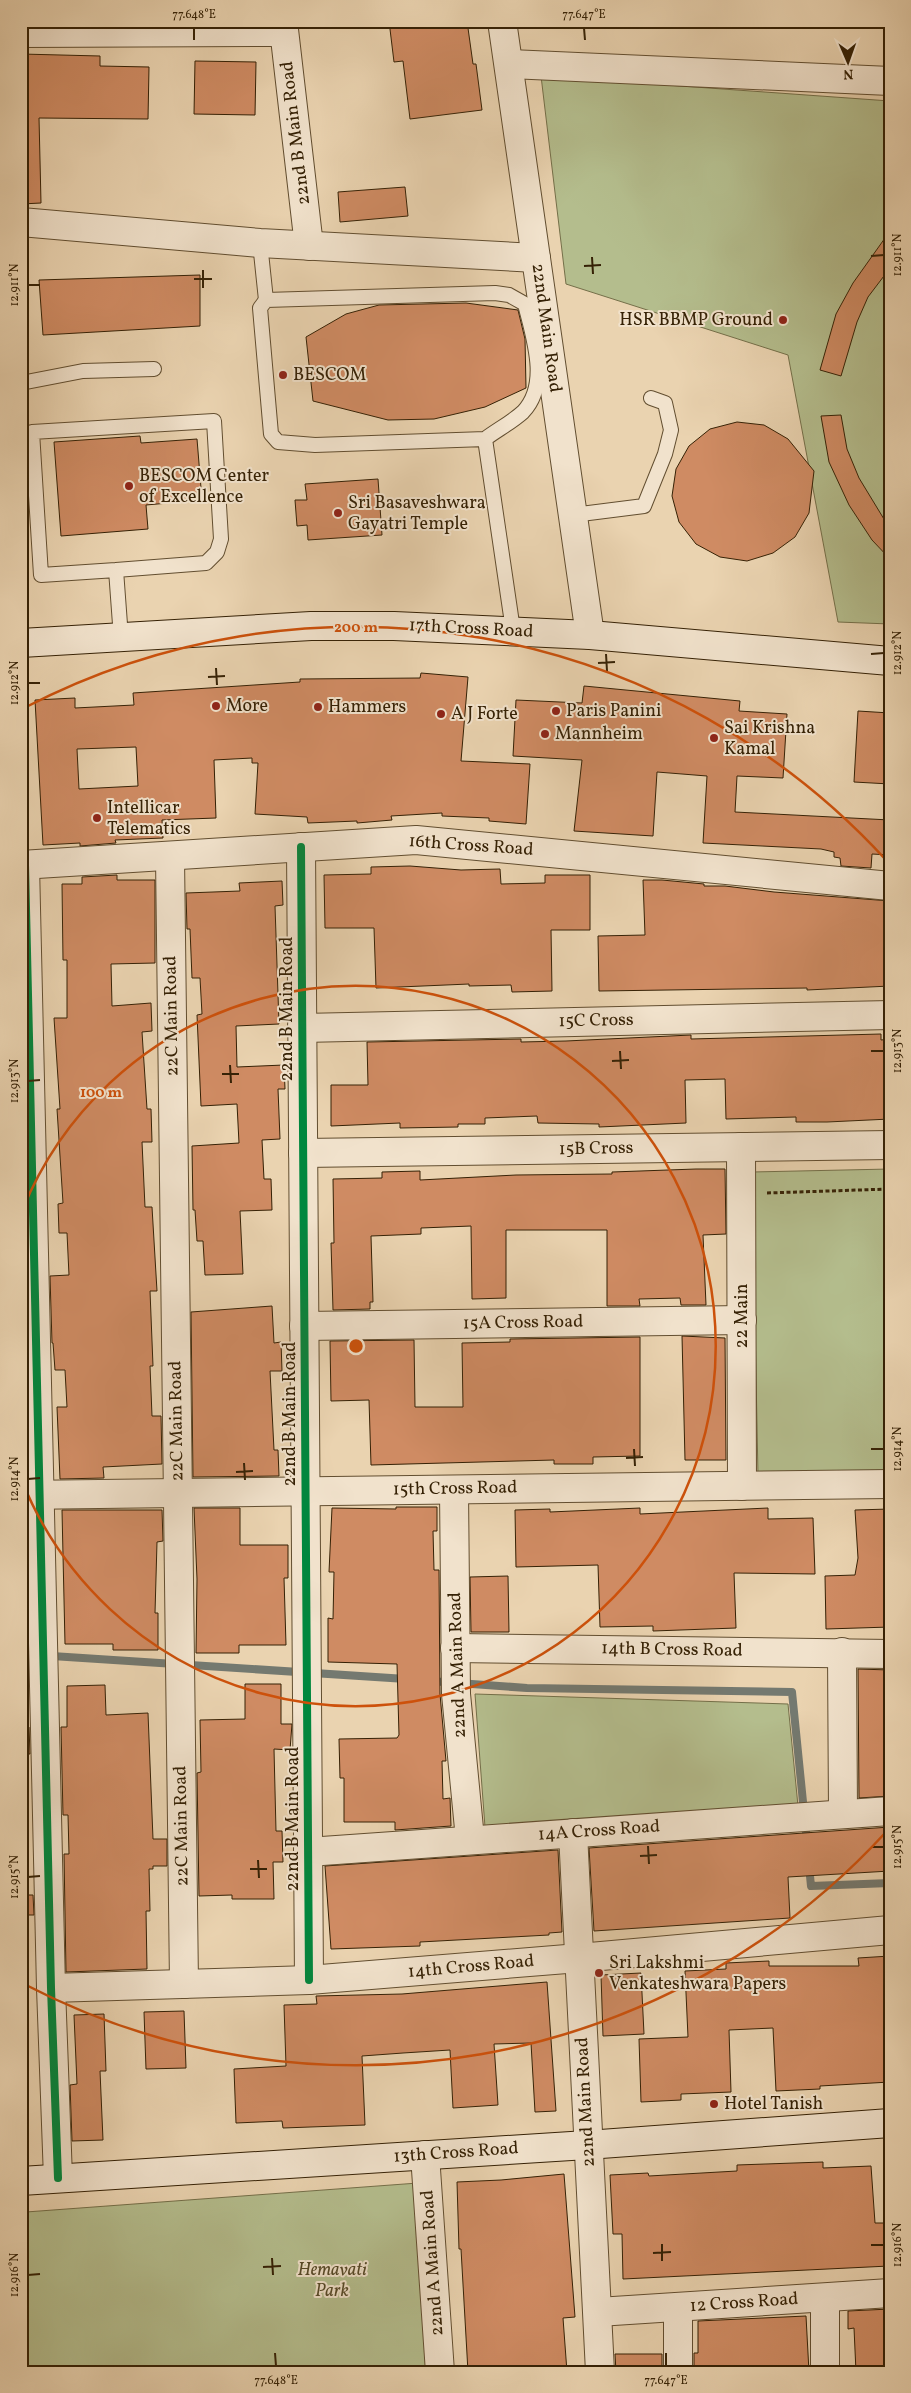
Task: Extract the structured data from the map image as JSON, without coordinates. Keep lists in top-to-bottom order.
{
  "streets": {
    "street": [
      "22nd B Main Road",
      "22nd Main Road",
      "17th Cross Road",
      "16th Cross Road",
      "22C Main Road",
      "15C Cross",
      "15B Cross",
      "22 Main",
      "15A Cross Road",
      "15th Cross Road",
      "14th B Cross Road",
      "22nd A Main Road",
      "14A Cross Road",
      "14th Cross Road",
      "13th Cross Road",
      "12 Cross Road"
    ]
  },
  "crossings": [
    ["22nd B Main Road", "16th Cross Road"],
    ["22nd B Main Road", "15C Cross"],
    ["22nd B Main Road", "15B Cross"],
    ["22nd B Main Road", "15A Cross Road"],
    ["22nd B Main Road", "15th Cross Road"],
    ["22nd B Main Road", "14A Cross Road"],
    ["22nd B Main Road", "14th Cross Road"],
    ["22nd Main Road", "17th Cross Road"],
    ["22nd Main Road", "14A Cross Road"],
    ["22nd Main Road", "14th Cross Road"],
    ["22nd Main Road", "13th Cross Road"],
    ["22nd Main Road", "12 Cross Road"],
    ["16th Cross Road", "22C Main Road"],
    ["22C Main Road", "15th Cross Road"],
    ["22C Main Road", "14th Cross Road"],
    ["15B Cross", "22 Main"],
    ["22 Main", "15A Cross Road"],
    ["22 Main", "15th Cross Road"],
    ["15th Cross Road", "22nd A Main Road"],
    ["14th B Cross Road", "22nd A Main Road"],
    ["22nd A Main Road", "14A Cross Road"],
    ["22nd A Main Road", "13th Cross Road"]
  ],
  "parks": ["Hemavati Park"],
  "places": [
    "HSR BBMP Ground",
    "BESCOM",
    "BESCOM Center of Excellence",
    "Sri Basaveshwara Gayatri Temple",
    "More",
    "Hammers",
    "Paris Panini",
    "A J Forte",
    "Mannheim",
    "Sai Krishna Kamal",
    "Intellicar Telematics",
    "Sri Lakshmi Venkateshwara Papers",
    "Hotel Tanish"
  ],
  "north": "bottom",
  "coordinates": [
    "77.648°E",
    "77.647°E",
    "12.911°N",
    "12.912°N",
    "12.913°N",
    "12.914°N",
    "12.915°N",
    "12.916°N"
  ],
  "rings": ["200 m", "100 m"]
}
